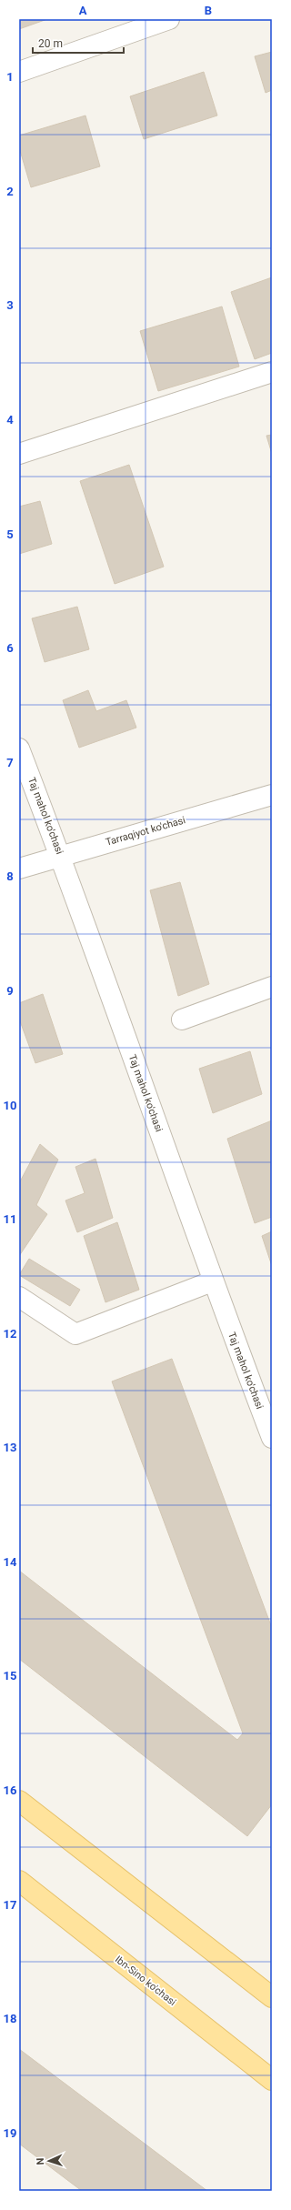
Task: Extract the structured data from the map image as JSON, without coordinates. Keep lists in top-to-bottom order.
{
  "streets": {
    "main road": ["Ibn-Sino ko'chasi"],
    "street": ["Taj mahol ko'chasi", "Tarraqiyot ko'chasi"]
  },
  "crossings": [
    ["Taj mahol ko'chasi", "Tarraqiyot ko'chasi"]
  ],
  "scale_bar": "20 m",
  "north": "left",
  "grid": {
    "columns": ["A", "B"],
    "rows": [
      "1",
      "2",
      "3",
      "4",
      "5",
      "6",
      "7",
      "8",
      "9",
      "10",
      "11",
      "12",
      "13",
      "14",
      "15",
      "16",
      "17",
      "18",
      "19"
    ]
  }
}
